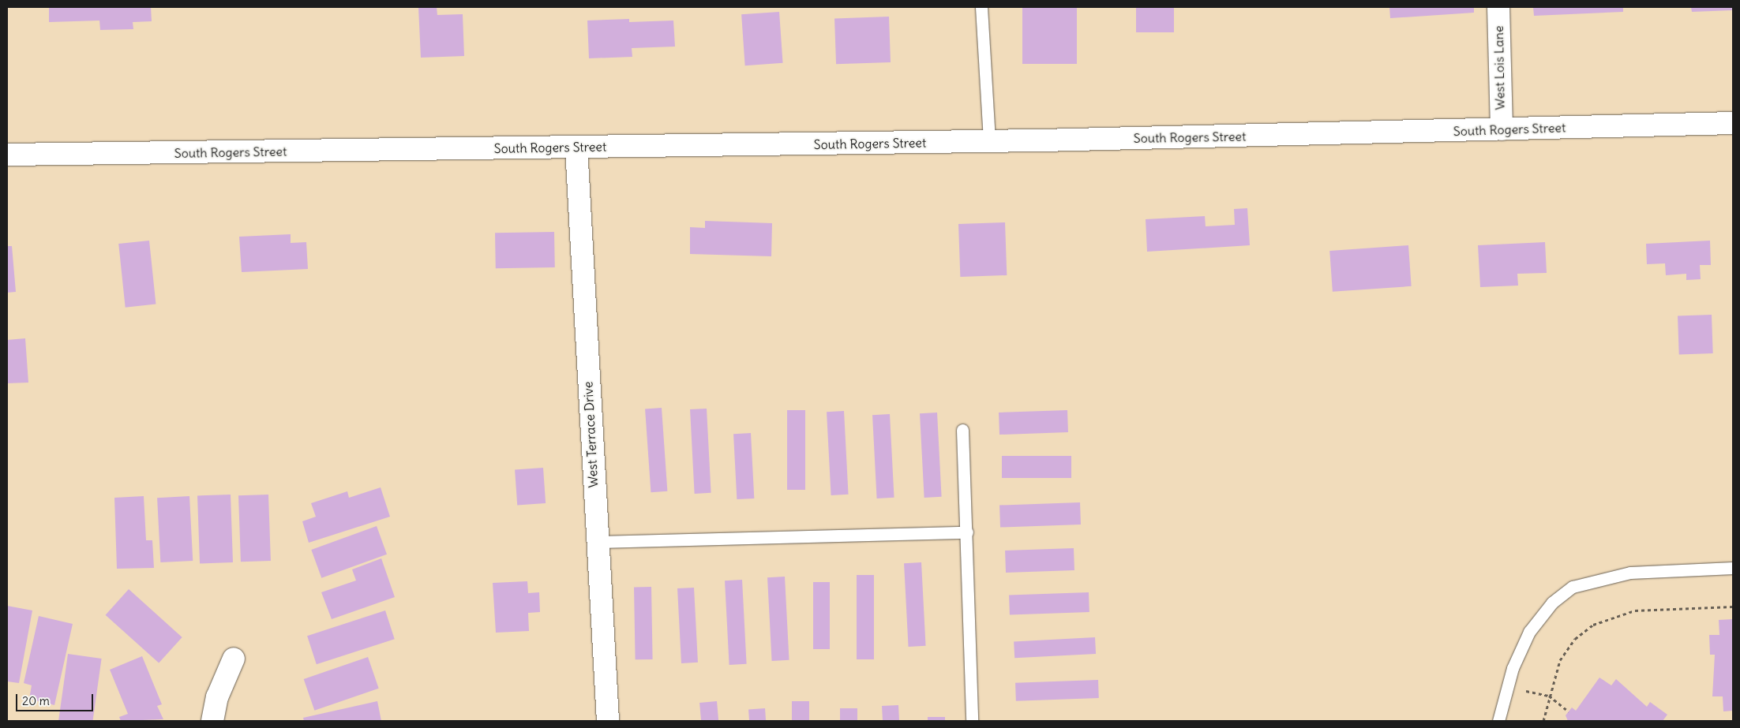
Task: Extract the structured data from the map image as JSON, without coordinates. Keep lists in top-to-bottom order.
{
  "streets": {
    "street": ["West Lois Lane", "South Rogers Street", "West Terrace Drive"]
  },
  "crossings": [
    ["West Lois Lane", "South Rogers Street"],
    ["South Rogers Street", "West Terrace Drive"]
  ],
  "scale_bar": "20 m"
}
